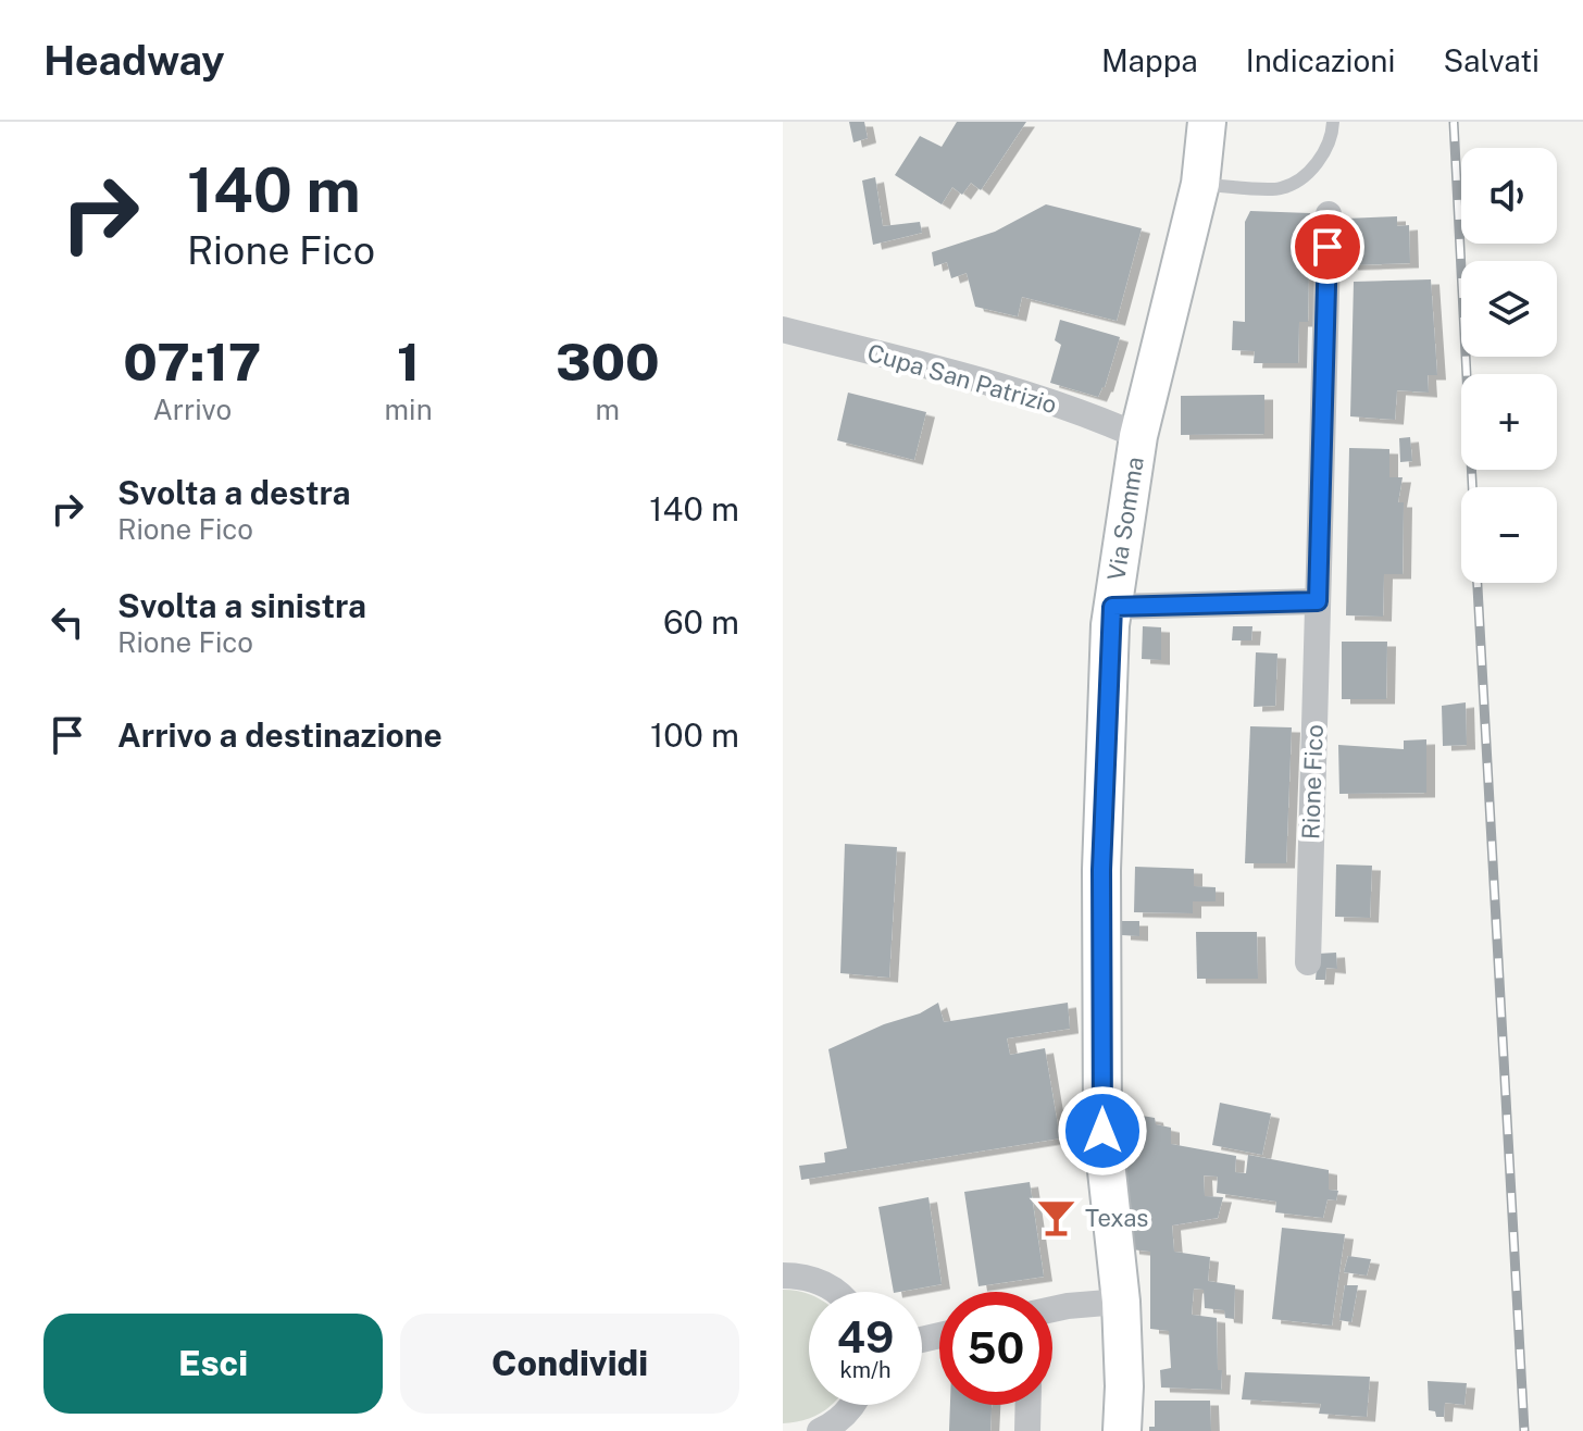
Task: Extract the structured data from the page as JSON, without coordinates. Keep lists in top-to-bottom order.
{
  "streets": {
    "main road": ["Via Somma"],
    "street": ["Cupa San Patrizio", "Rione Fico"]
  },
  "crossings": [
    ["Cupa San Patrizio", "Via Somma"]
  ],
  "places": {
    "bar": ["Texas"]
  },
  "page": {
    "header": "Headway",
    "nav": ["Mappa", "Indicazioni", "Salvati"],
    "turn": ["140 m", "Rione Fico"],
    "map_buttons": ["+", "−"],
    "eta": [
      "07:17",
      "Arrivo",
      "1",
      "min",
      "300",
      "m"
    ],
    "list": [
      {
        "name": "Svolta a destra",
        "note": "Rione Fico",
        "value": "140 m"
      },
      {
        "name": "Svolta a sinistra",
        "note": "Rione Fico",
        "value": "60 m"
      },
      {
        "name": "Arrivo a destinazione",
        "value": "100 m"
      }
    ],
    "speed": "49 km/h",
    "limit": "50",
    "buttons": ["Esci", "Condividi"]
  }
}
